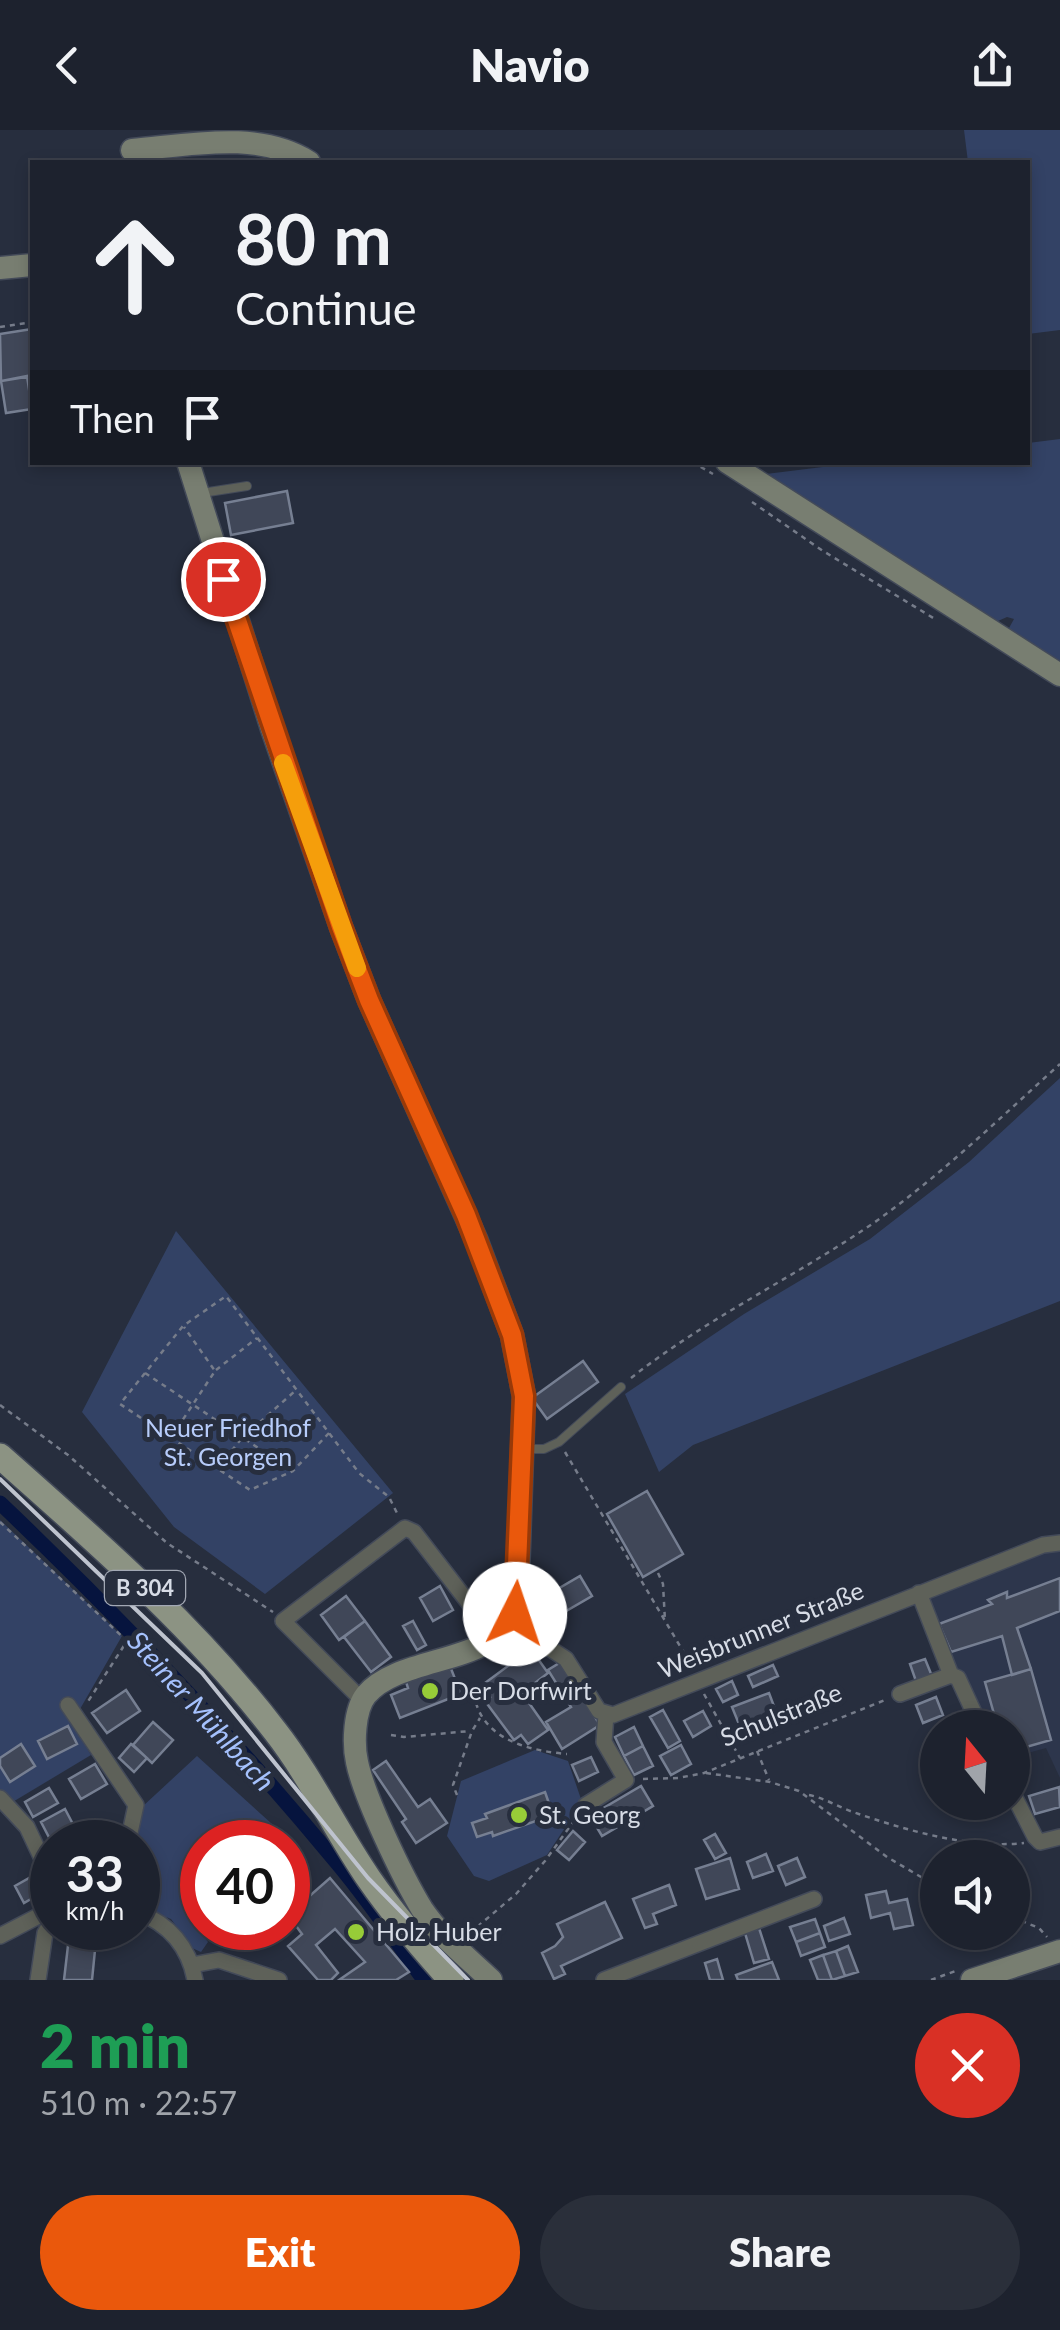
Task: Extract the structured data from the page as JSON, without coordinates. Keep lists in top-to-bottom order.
{
  "streets": {
    "main road": ["B 304"],
    "street": ["Weisbrunner Straße"],
    "path": ["Schulstraße"]
  },
  "water": ["Steiner Mühlbach"],
  "parks": ["Neuer Friedhof St. Georgen"],
  "places": ["Der Dorfwirt", "St. Georg", "Holz Huber"],
  "north": "top",
  "page": {
    "header": "Navio",
    "turn": ["80 m", "Continue"],
    "then": "Then",
    "speed": "33 km/h",
    "limit": "40",
    "heading": ["2 min", "510 m · 22:57"],
    "buttons": ["Exit", "Share"]
  }
}
